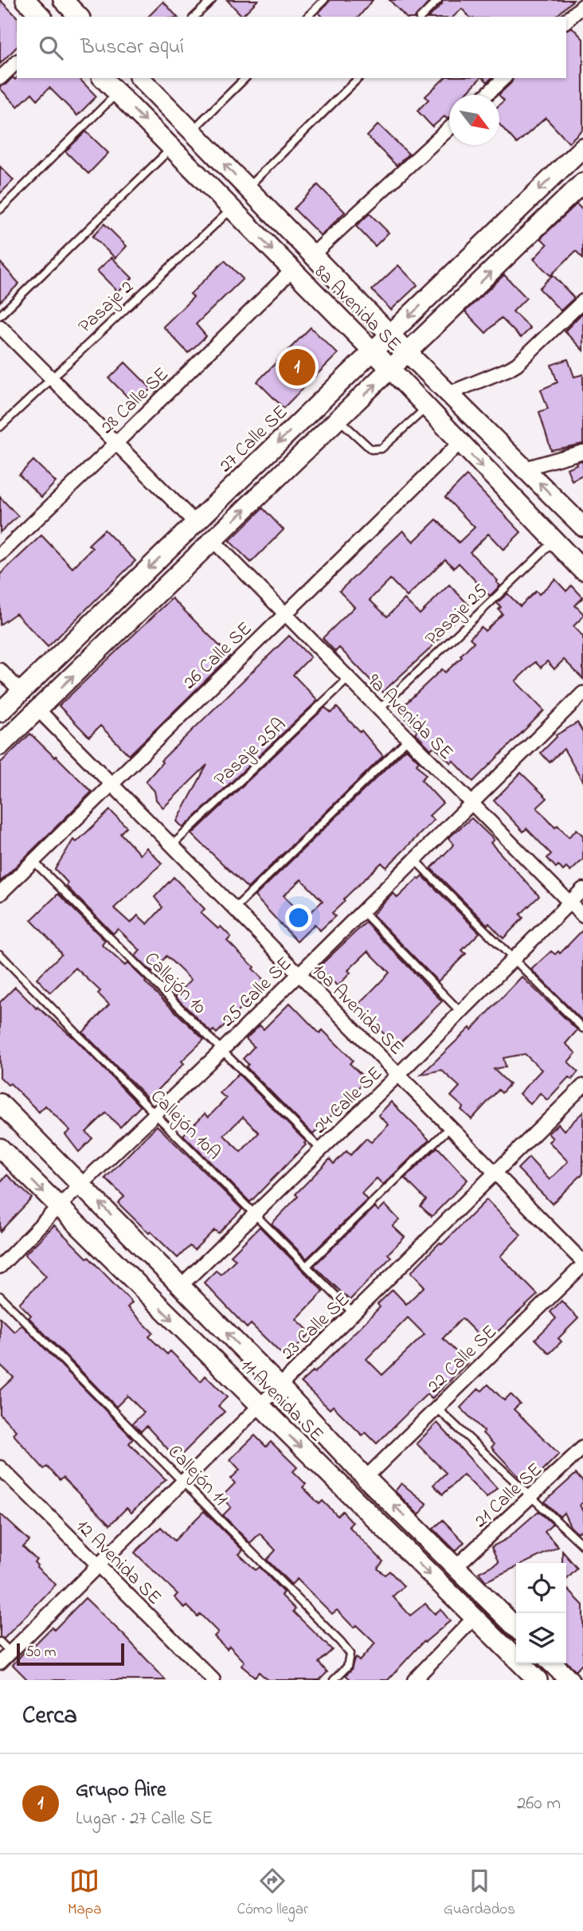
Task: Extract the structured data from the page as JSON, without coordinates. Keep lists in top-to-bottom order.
{
  "streets": {
    "street": [
      "8a Avenida SE",
      "28 Calle SE",
      "27 Calle SE",
      "26 Calle SE",
      "9a Avenida SE",
      "25 Calle SE",
      "10a Avenida SE",
      "24 Calle SE",
      "23 Calle SE",
      "22 Calle SE",
      "11 Avenida SE",
      "21 Calle SE",
      "12 Avenida SE"
    ],
    "lane": [
      "Pasaje 2",
      "Pasaje 25",
      "Pasaje 25A",
      "Callejón 10",
      "Callejón 10A",
      "Callejón 11"
    ]
  },
  "crossings": [
    ["Pasaje 2", "8a Avenida SE"],
    ["8a Avenida SE", "28 Calle SE"],
    ["8a Avenida SE", "27 Calle SE"],
    ["8a Avenida SE", "Pasaje 25"],
    ["8a Avenida SE", "26 Calle SE"],
    ["Pasaje 25", "9a Avenida SE"],
    ["26 Calle SE", "9a Avenida SE"],
    ["26 Calle SE", "Callejón 10"],
    ["26 Calle SE", "10a Avenida SE"],
    ["9a Avenida SE", "Pasaje 25A"],
    ["9a Avenida SE", "25 Calle SE"],
    ["9a Avenida SE", "24 Calle SE"],
    ["Pasaje 25A", "10a Avenida SE"],
    ["Callejón 10", "25 Calle SE"],
    ["Callejón 10", "24 Calle SE"],
    ["25 Calle SE", "10a Avenida SE"],
    ["25 Calle SE", "Callejón 10A"],
    ["25 Calle SE", "11 Avenida SE"],
    ["10a Avenida SE", "24 Calle SE"],
    ["10a Avenida SE", "23 Calle SE"],
    ["10a Avenida SE", "22 Calle SE"],
    ["24 Calle SE", "Callejón 10A"],
    ["24 Calle SE", "11 Avenida SE"],
    ["Callejón 10A", "23 Calle SE"],
    ["23 Calle SE", "11 Avenida SE"],
    ["23 Calle SE", "Callejón 11"],
    ["23 Calle SE", "12 Avenida SE"],
    ["22 Calle SE", "11 Avenida SE"],
    ["11 Avenida SE", "21 Calle SE"]
  ],
  "scale_bar": "50 m",
  "north": "bottom right",
  "page": {
    "search": "Buscar aquí",
    "pins": "1",
    "scale": "50 m",
    "heading": "Cerca",
    "list": [
      {
        "mark": "1",
        "name": "Grupo Aire",
        "note": "Lugar · 27 Calle SE",
        "value": "260 m"
      }
    ],
    "nav": ["Mapa", "Cómo llegar", "Guardados"]
  }
}
